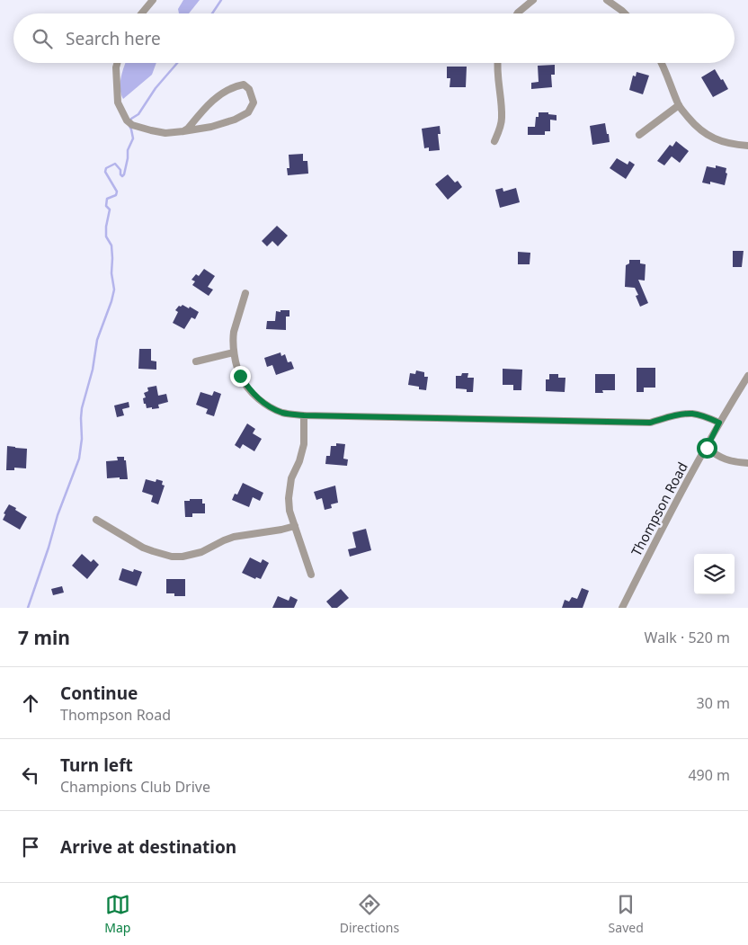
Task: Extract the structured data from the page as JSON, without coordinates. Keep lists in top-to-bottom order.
{
  "streets": {
    "street": ["Thompson Road"]
  },
  "page": {
    "search": "Search here",
    "heading": ["7 min", "Walk · 520 m"],
    "list": [
      ["Continue", "Thompson Road", "30 m"],
      ["Turn left", "Champions Club Drive", "490 m"],
      "Arrive at destination"
    ],
    "nav": ["Map", "Directions", "Saved"]
  }
}
